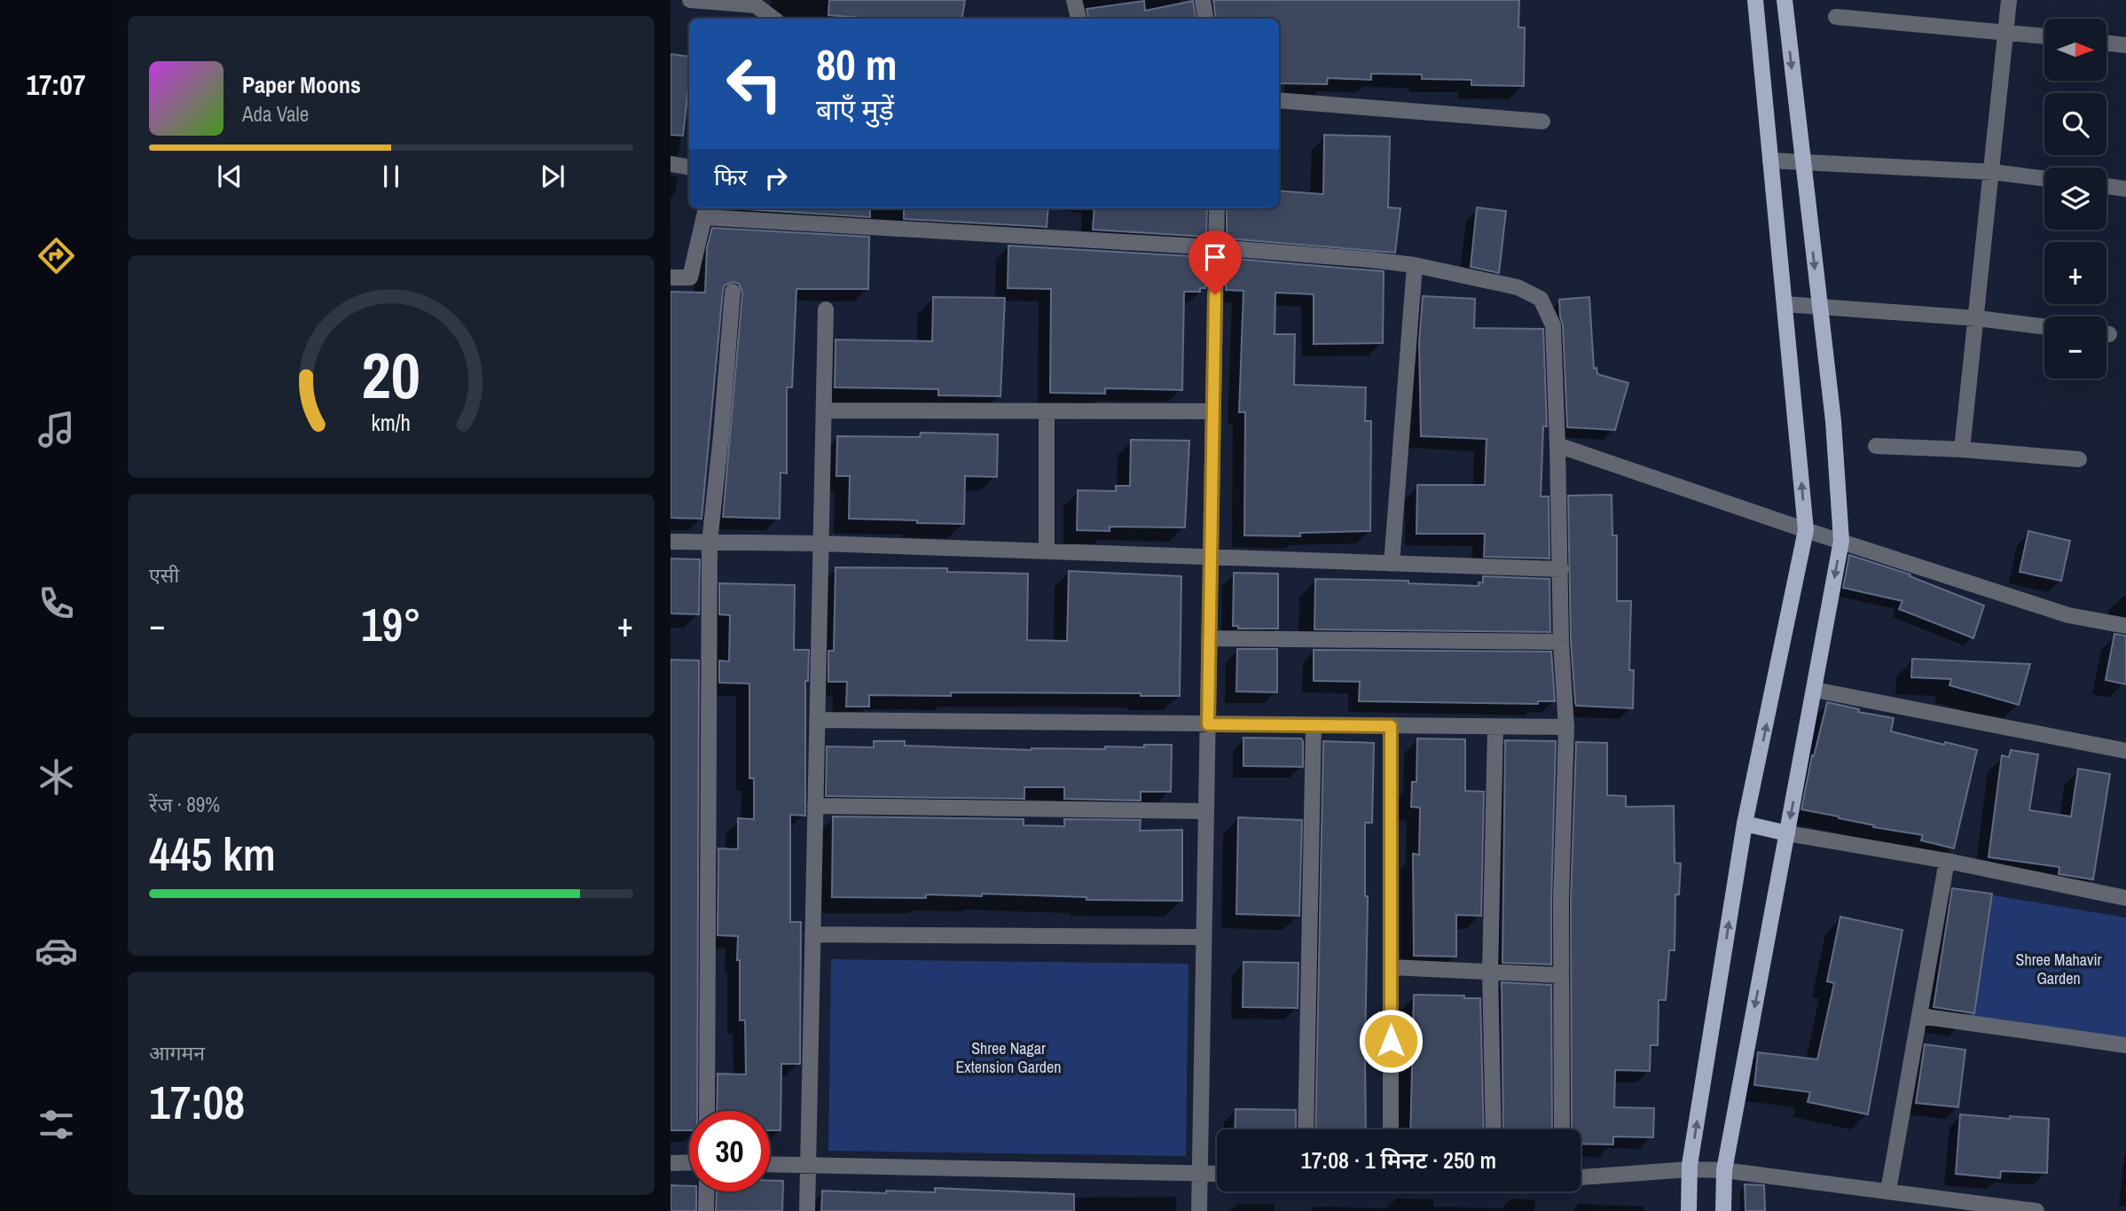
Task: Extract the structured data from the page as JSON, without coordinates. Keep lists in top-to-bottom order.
{
  "parks": ["Shree Mahavir Garden", "Shree Nagar Extension Garden"],
  "north": "right",
  "page": {
    "tabs": "17:07",
    "map_buttons": ["+", "−"],
    "turn": ["80 m", "बाएँ मुड़ें"],
    "song": ["Paper Moons", "Ada Vale"],
    "then": "फिर",
    "tile": [
      "एसी",
      ["रेंज · 89%", "445 km"],
      ["आगमन", "17:08"]
    ],
    "heat": ["−", "19°", "+"],
    "limit": "30",
    "trip": "17:08 · 1 मिनट · 250 m",
    "gauge": ["20", "km/h"]
  }
}
